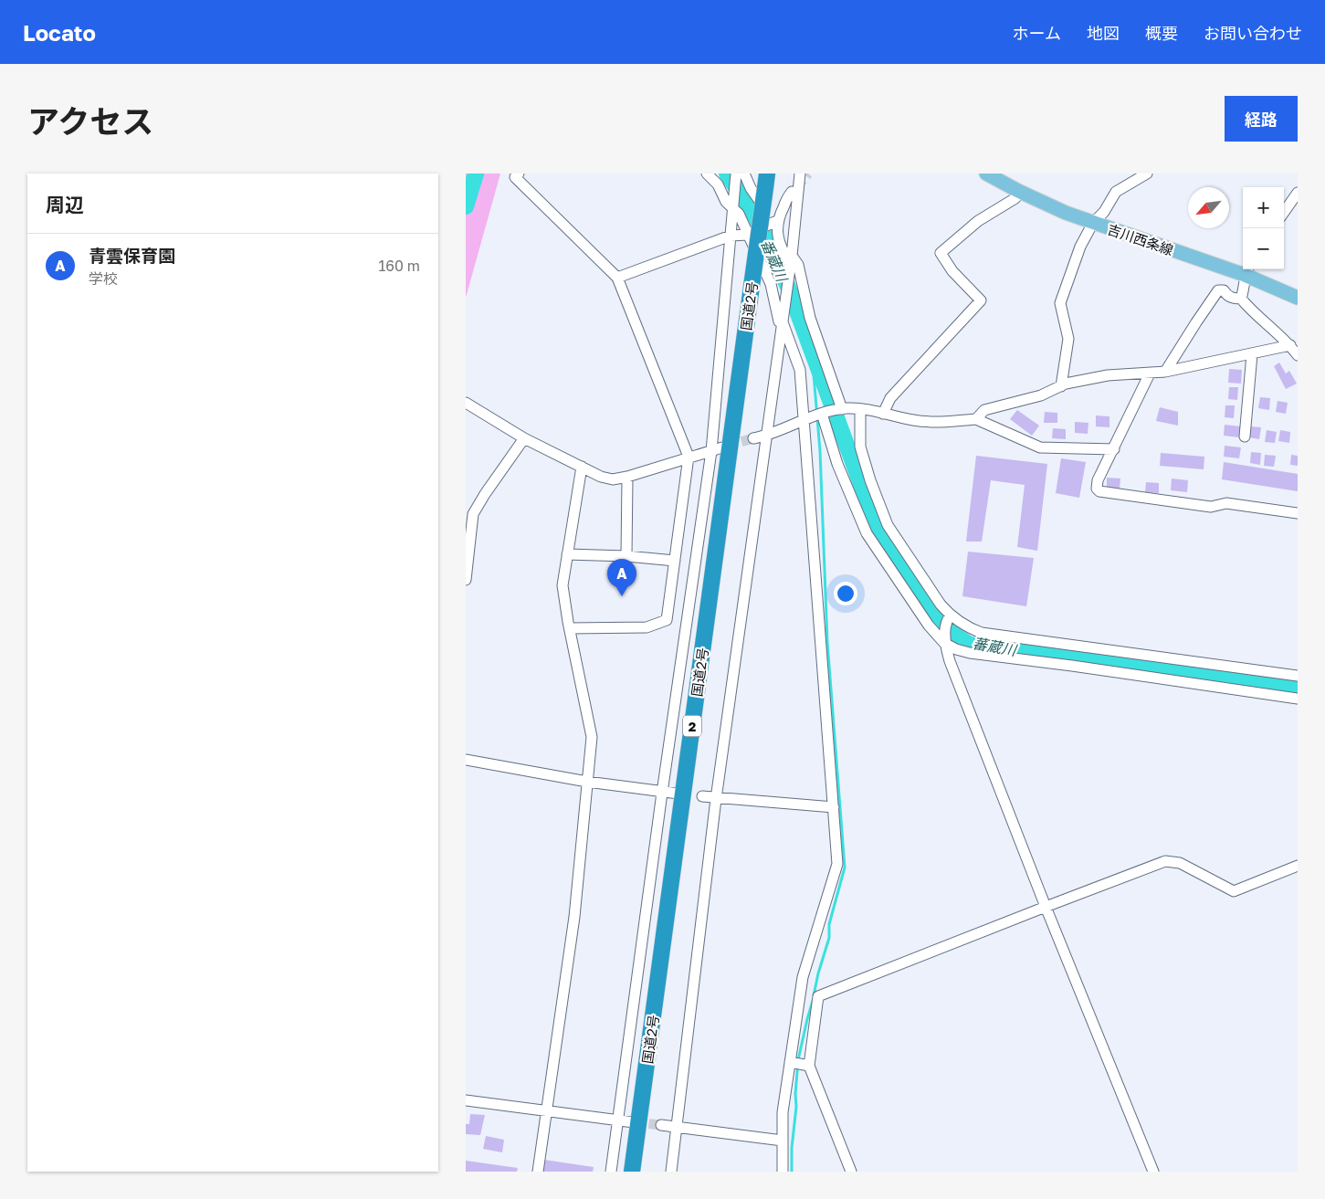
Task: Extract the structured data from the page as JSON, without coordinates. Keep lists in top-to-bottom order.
{
  "streets": {
    "highway": ["国道2号", "2"],
    "main road": ["吉川西条線"]
  },
  "water": ["番蔵川", "蕃蔵川"],
  "north": "bottom left",
  "page": {
    "header": "Locato",
    "nav": [
      "ホーム",
      "地図",
      "概要",
      "お問い合わせ"
    ],
    "title": "アクセス",
    "buttons": "経路",
    "heading": "周辺",
    "map_buttons": ["+", "−"],
    "list": [
      {
        "mark": "A",
        "name": "青雲保育園",
        "note": "学校",
        "value": "160 m"
      }
    ],
    "pins": "A"
  }
}
